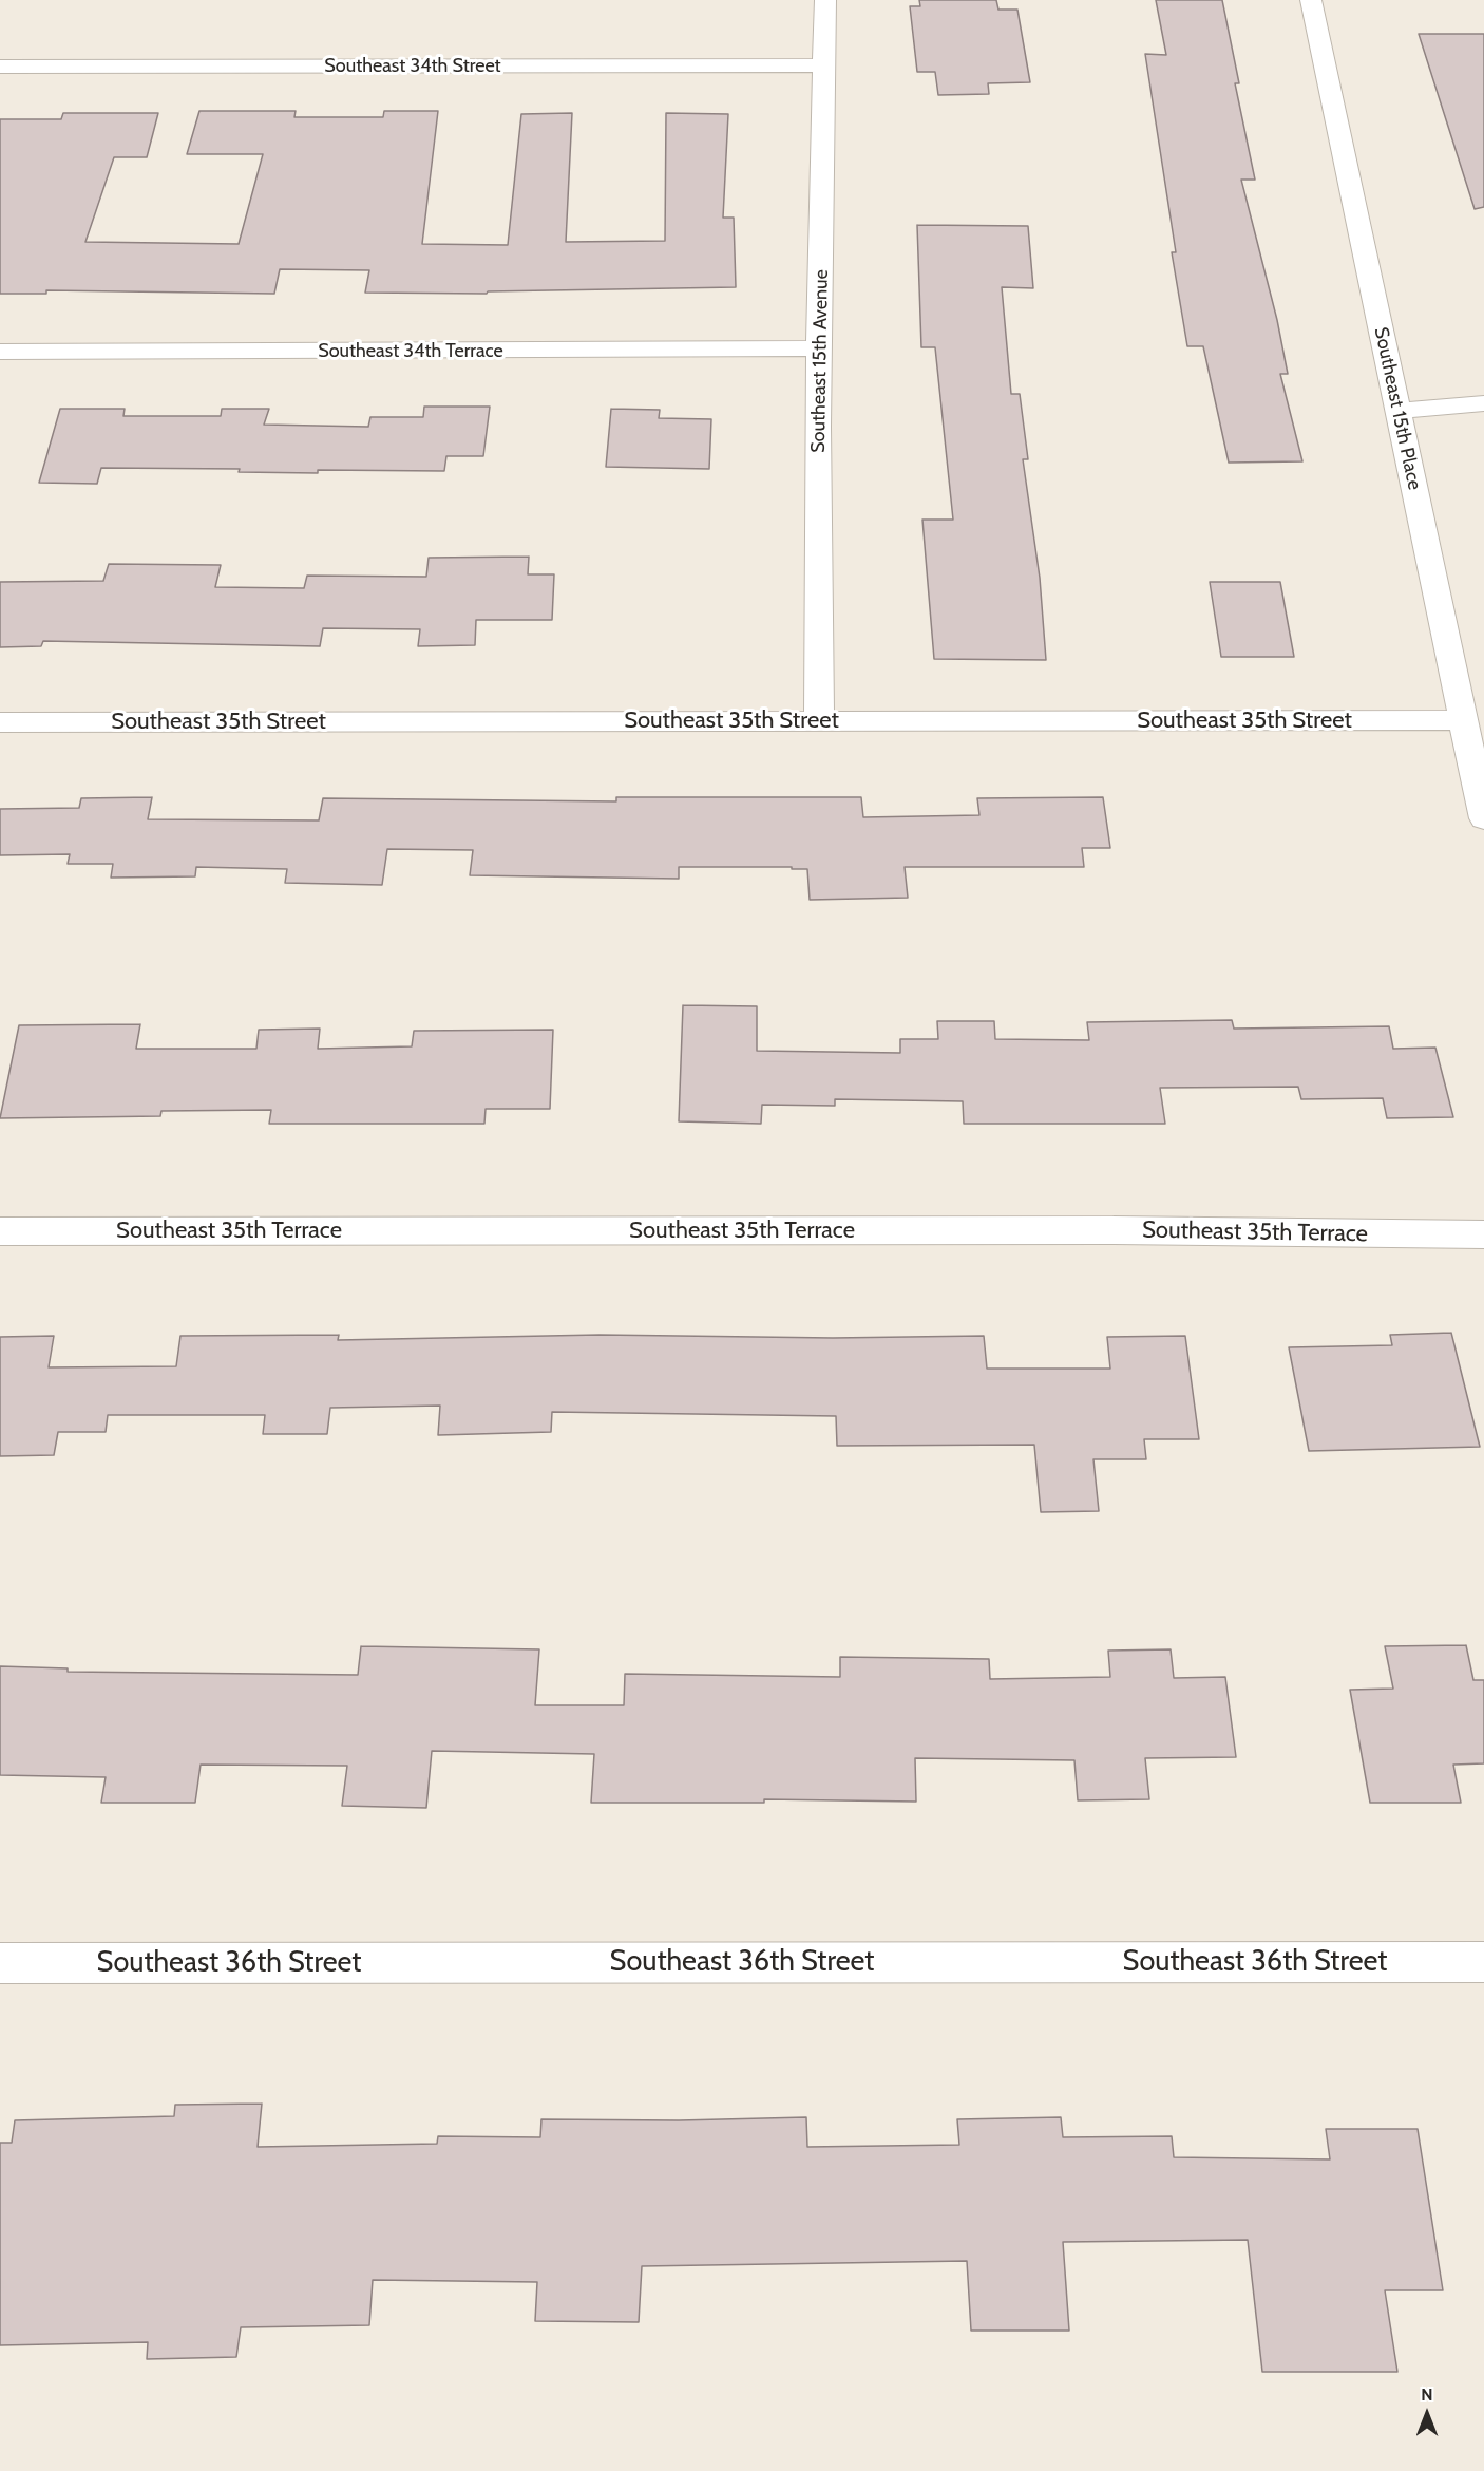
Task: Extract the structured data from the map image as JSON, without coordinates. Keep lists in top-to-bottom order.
{
  "streets": {
    "street": [
      "Southeast 34th Street",
      "Southeast 34th Terrace",
      "Southeast 15th Avenue",
      "Southeast 15th Place",
      "Southeast 35th Street",
      "Southeast 35th Terrace",
      "Southeast 36th Street"
    ]
  },
  "crossings": [
    ["Southeast 34th Street", "Southeast 15th Avenue"],
    ["Southeast 34th Terrace", "Southeast 15th Avenue"],
    ["Southeast 15th Avenue", "Southeast 35th Street"],
    ["Southeast 15th Place", "Southeast 35th Street"]
  ],
  "north": "top"
}
